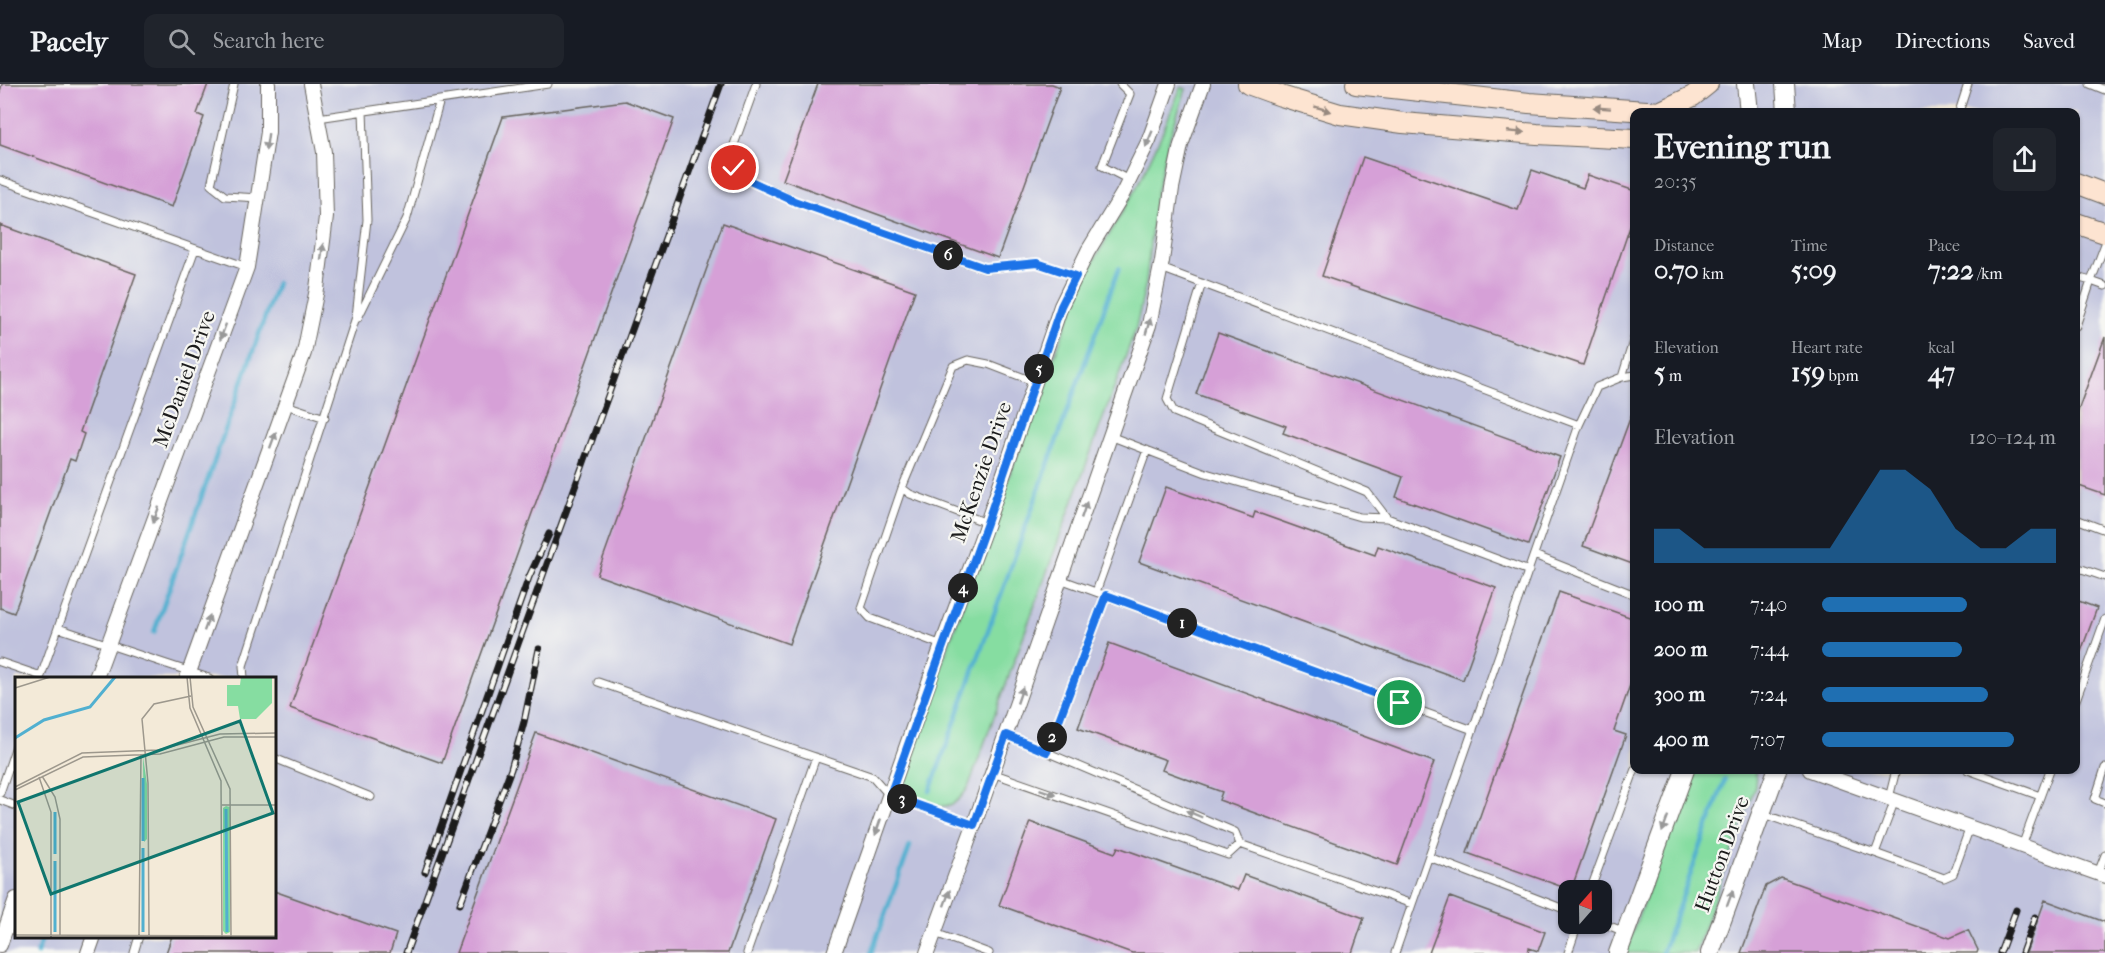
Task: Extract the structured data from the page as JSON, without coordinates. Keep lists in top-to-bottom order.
{
  "streets": {
    "street": ["McDaniel Drive", "McKenzie Drive", "Hutton Drive"]
  },
  "north": "top",
  "page": {
    "header": "Pacely",
    "search": "Search here",
    "nav": ["Map", "Directions", "Saved"],
    "heading": ["Evening run", "20:35"],
    "stats": [
      ["Distance", "0.70 km"],
      ["Time", "5:09"],
      ["Pace", "7:22 /km"],
      ["Elevation", "5 m"],
      ["Heart rate", "159 bpm"],
      ["kcal", "47"]
    ],
    "pins": [
      "6",
      "5",
      "4",
      "1",
      "2",
      "3"
    ],
    "chart": ["Elevation", "120–124 m"],
    "list": [
      {
        "name": "100 m",
        "note": "7:40"
      },
      {
        "name": "200 m",
        "note": "7:44"
      },
      {
        "name": "300 m",
        "note": "7:24"
      },
      {
        "name": "400 m",
        "note": "7:07"
      }
    ]
  }
}
